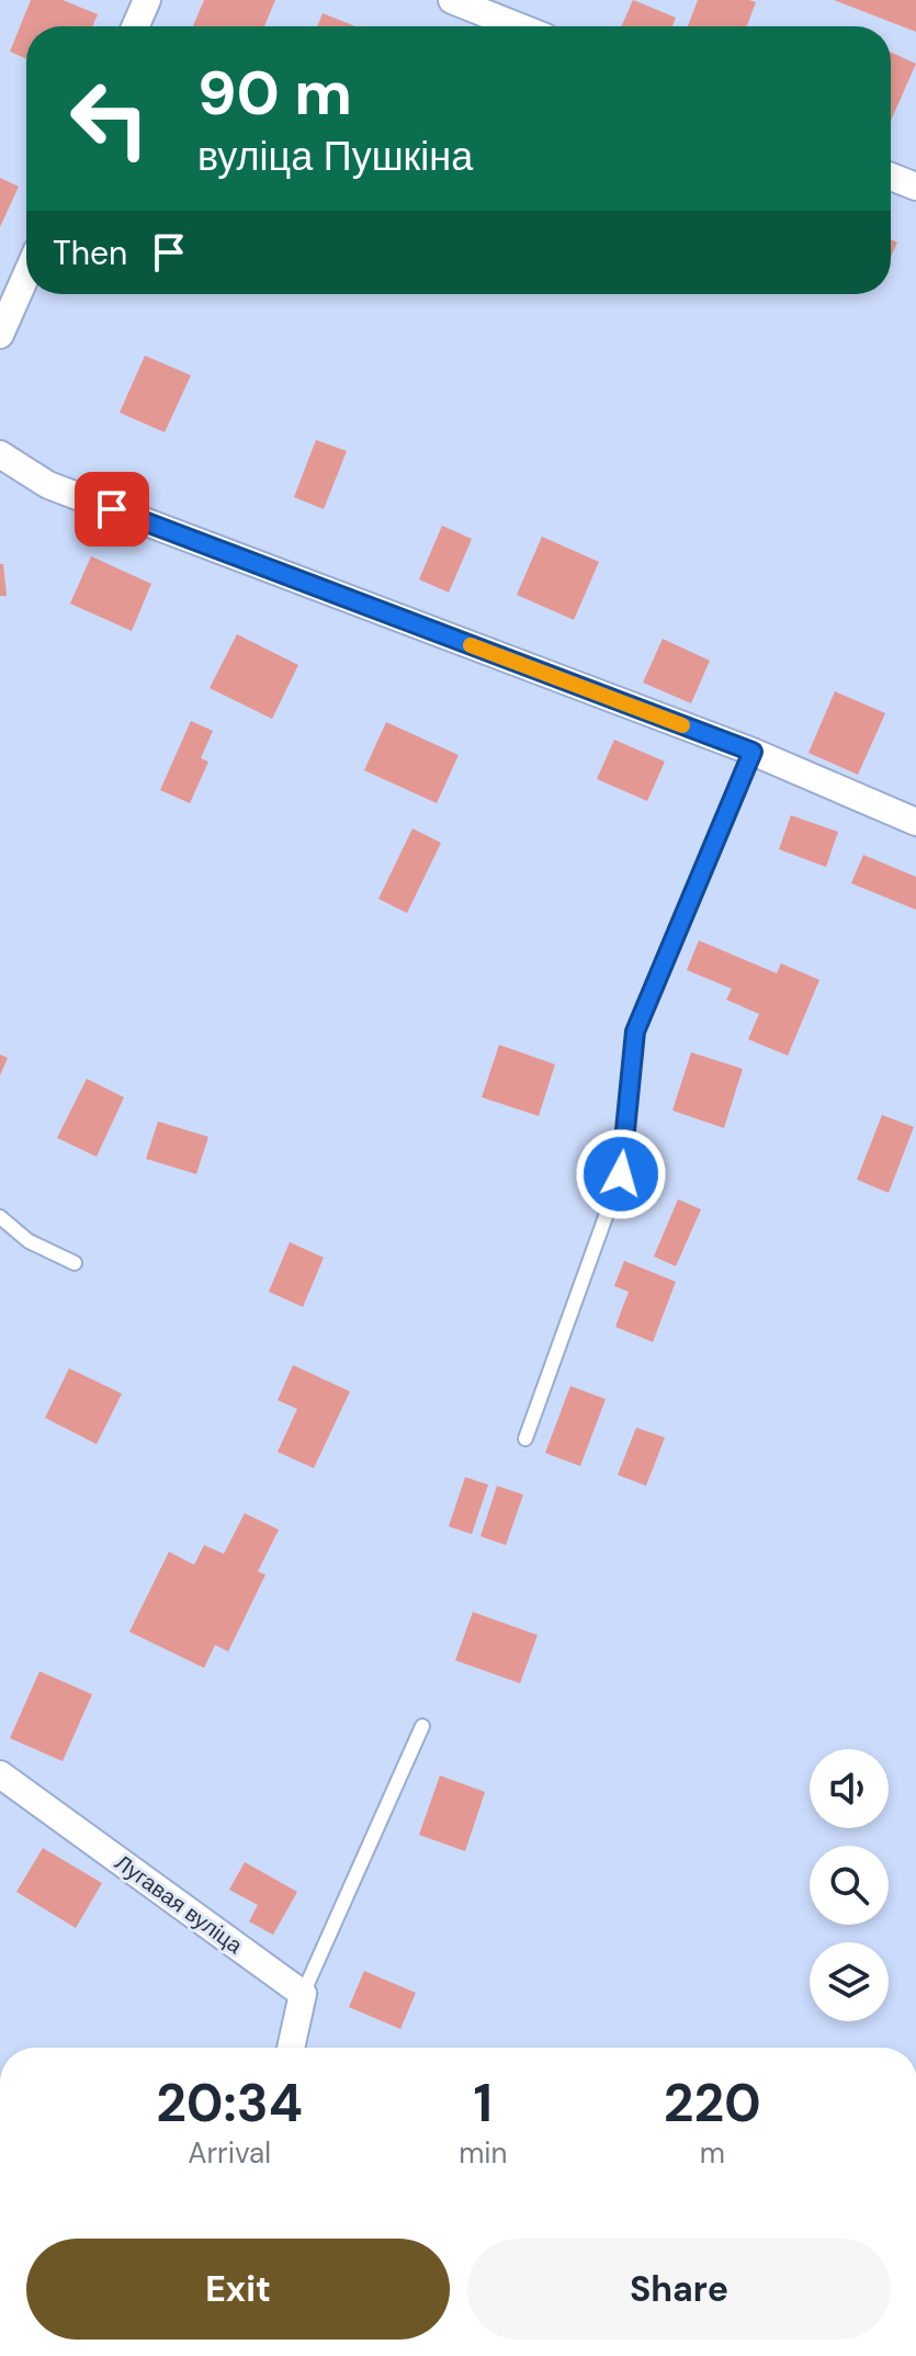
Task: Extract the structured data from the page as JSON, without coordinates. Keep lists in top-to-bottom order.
{
  "streets": {
    "street": ["Лугавая вуліца"]
  },
  "page": {
    "turn": ["90 m", "вуліца Пушкіна"],
    "then": "Then",
    "eta": [
      "20:34",
      "Arrival",
      "1",
      "min",
      "220",
      "m"
    ],
    "buttons": ["Exit", "Share"]
  }
}
